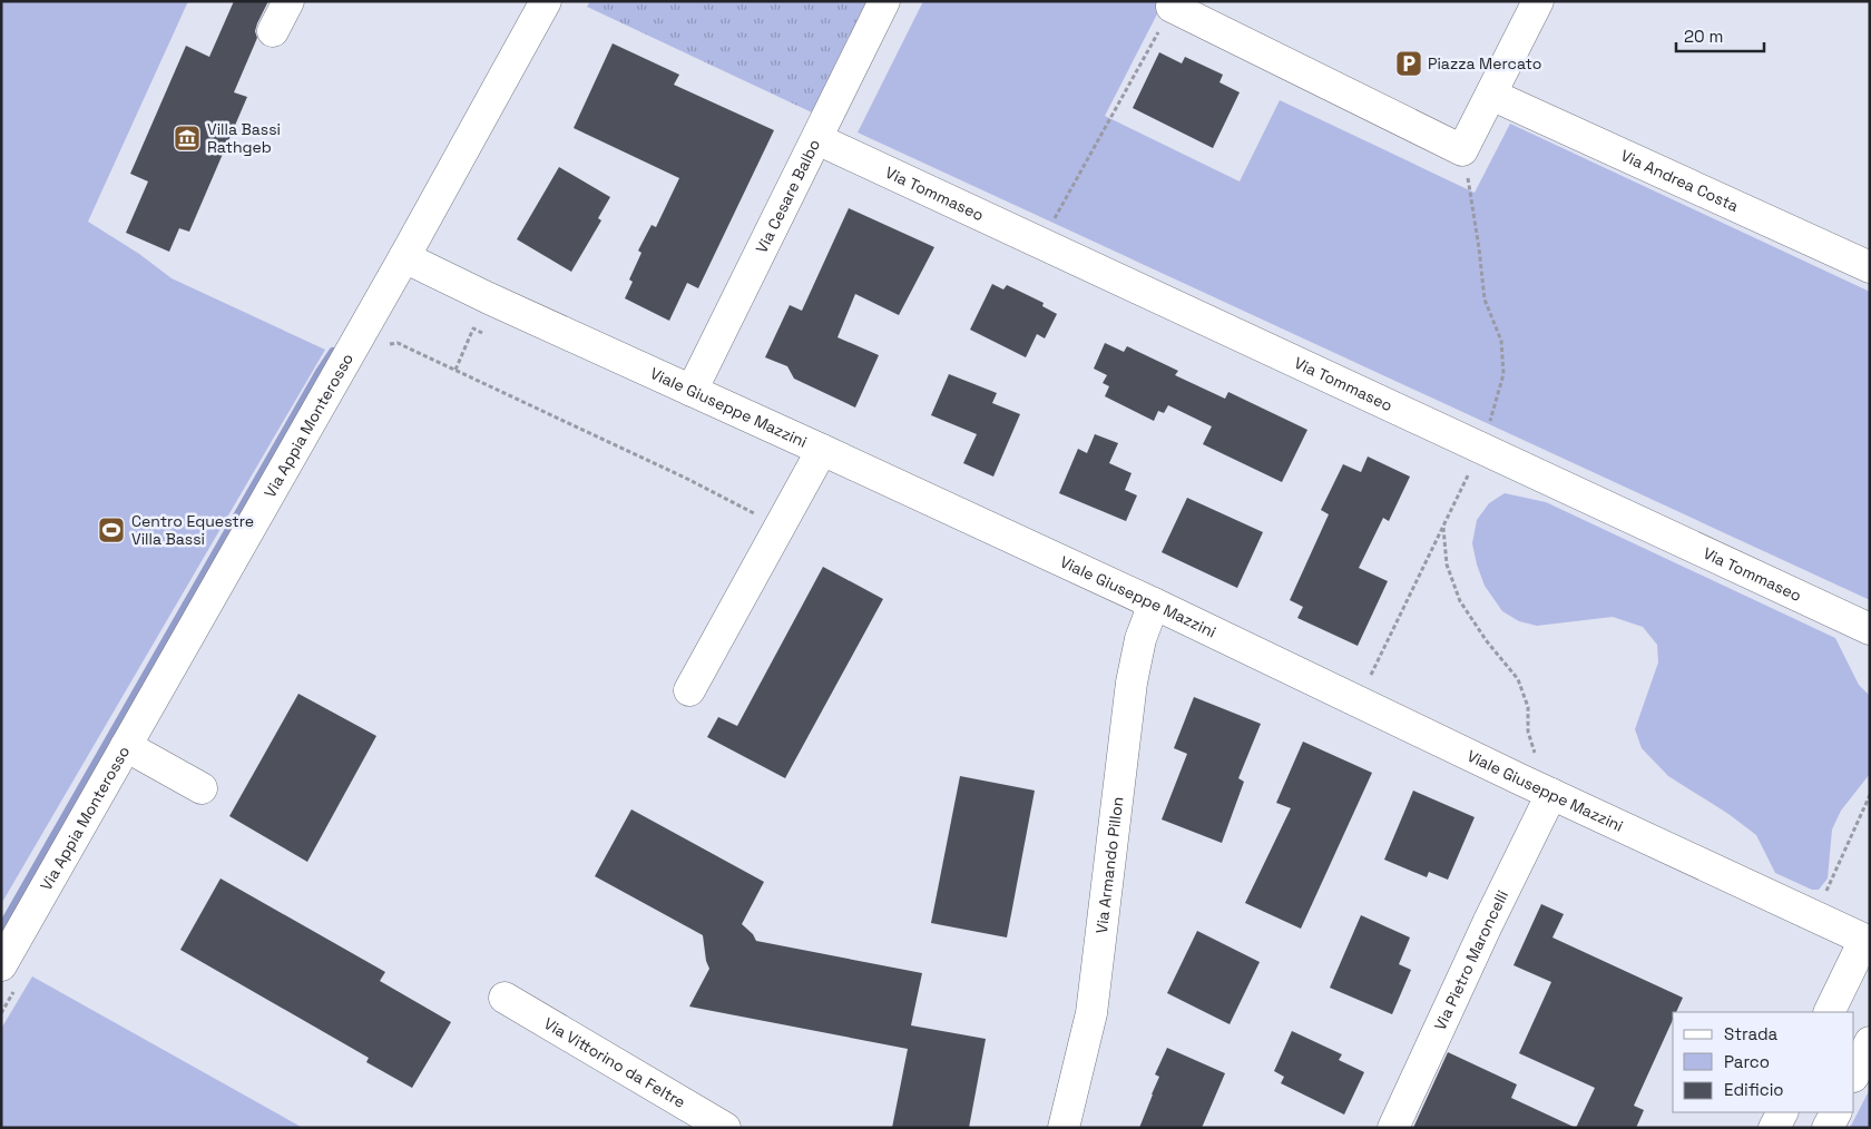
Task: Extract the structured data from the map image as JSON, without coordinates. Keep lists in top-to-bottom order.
{
  "streets": {
    "street": [
      "Via Andrea Costa",
      "Via Tommaseo",
      "Via Cesare Balbo",
      "Viale Giuseppe Mazzini",
      "Via Appia Monterosso",
      "Via Armando Pillon",
      "Via Pietro Maroncelli",
      "Via Vittorino da Feltre"
    ]
  },
  "crossings": [
    ["Via Tommaseo", "Via Cesare Balbo"],
    ["Via Cesare Balbo", "Viale Giuseppe Mazzini"],
    ["Viale Giuseppe Mazzini", "Via Appia Monterosso"],
    ["Viale Giuseppe Mazzini", "Via Armando Pillon"],
    ["Viale Giuseppe Mazzini", "Via Pietro Maroncelli"]
  ],
  "places": {
    "parking": ["Piazza Mercato"],
    "museum": ["Villa Bassi Rathgeb"],
    "sports": ["Centro Equestre Villa Bassi"]
  },
  "legend": ["Strada", "Parco", "Edificio"],
  "scale_bar": "20 m"
}
